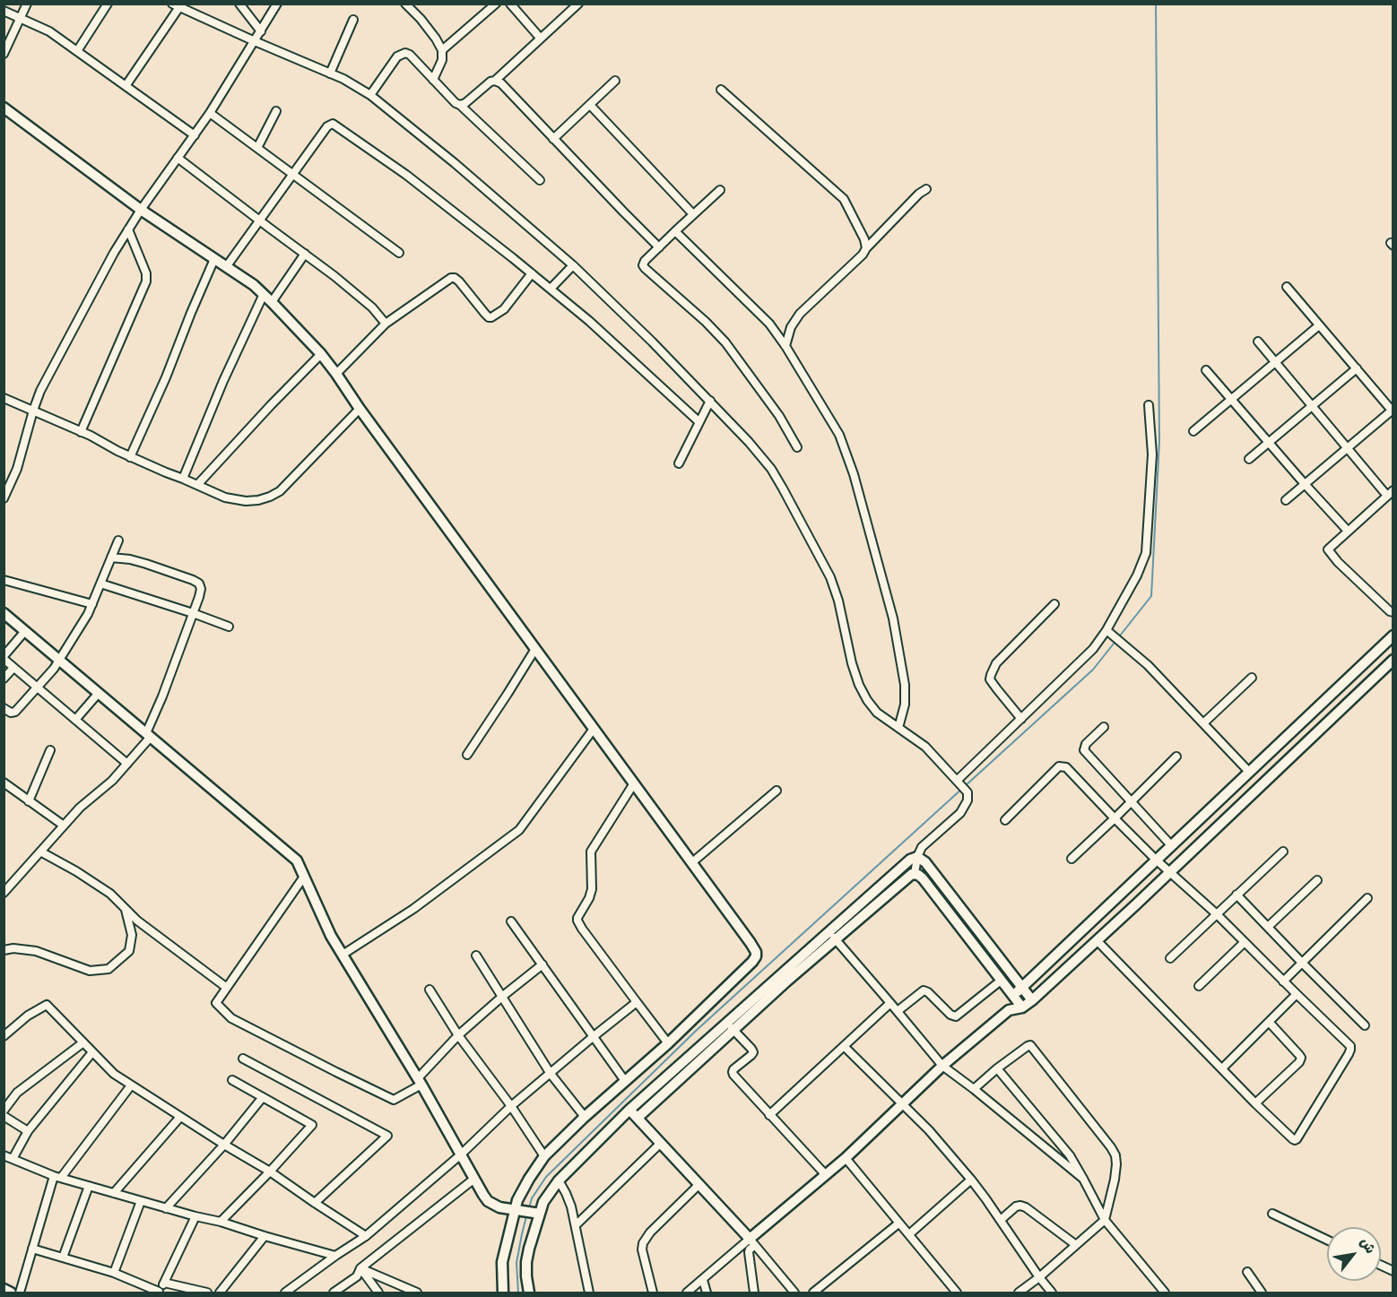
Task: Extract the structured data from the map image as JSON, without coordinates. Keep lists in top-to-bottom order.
{
  "north": "top right"
}
